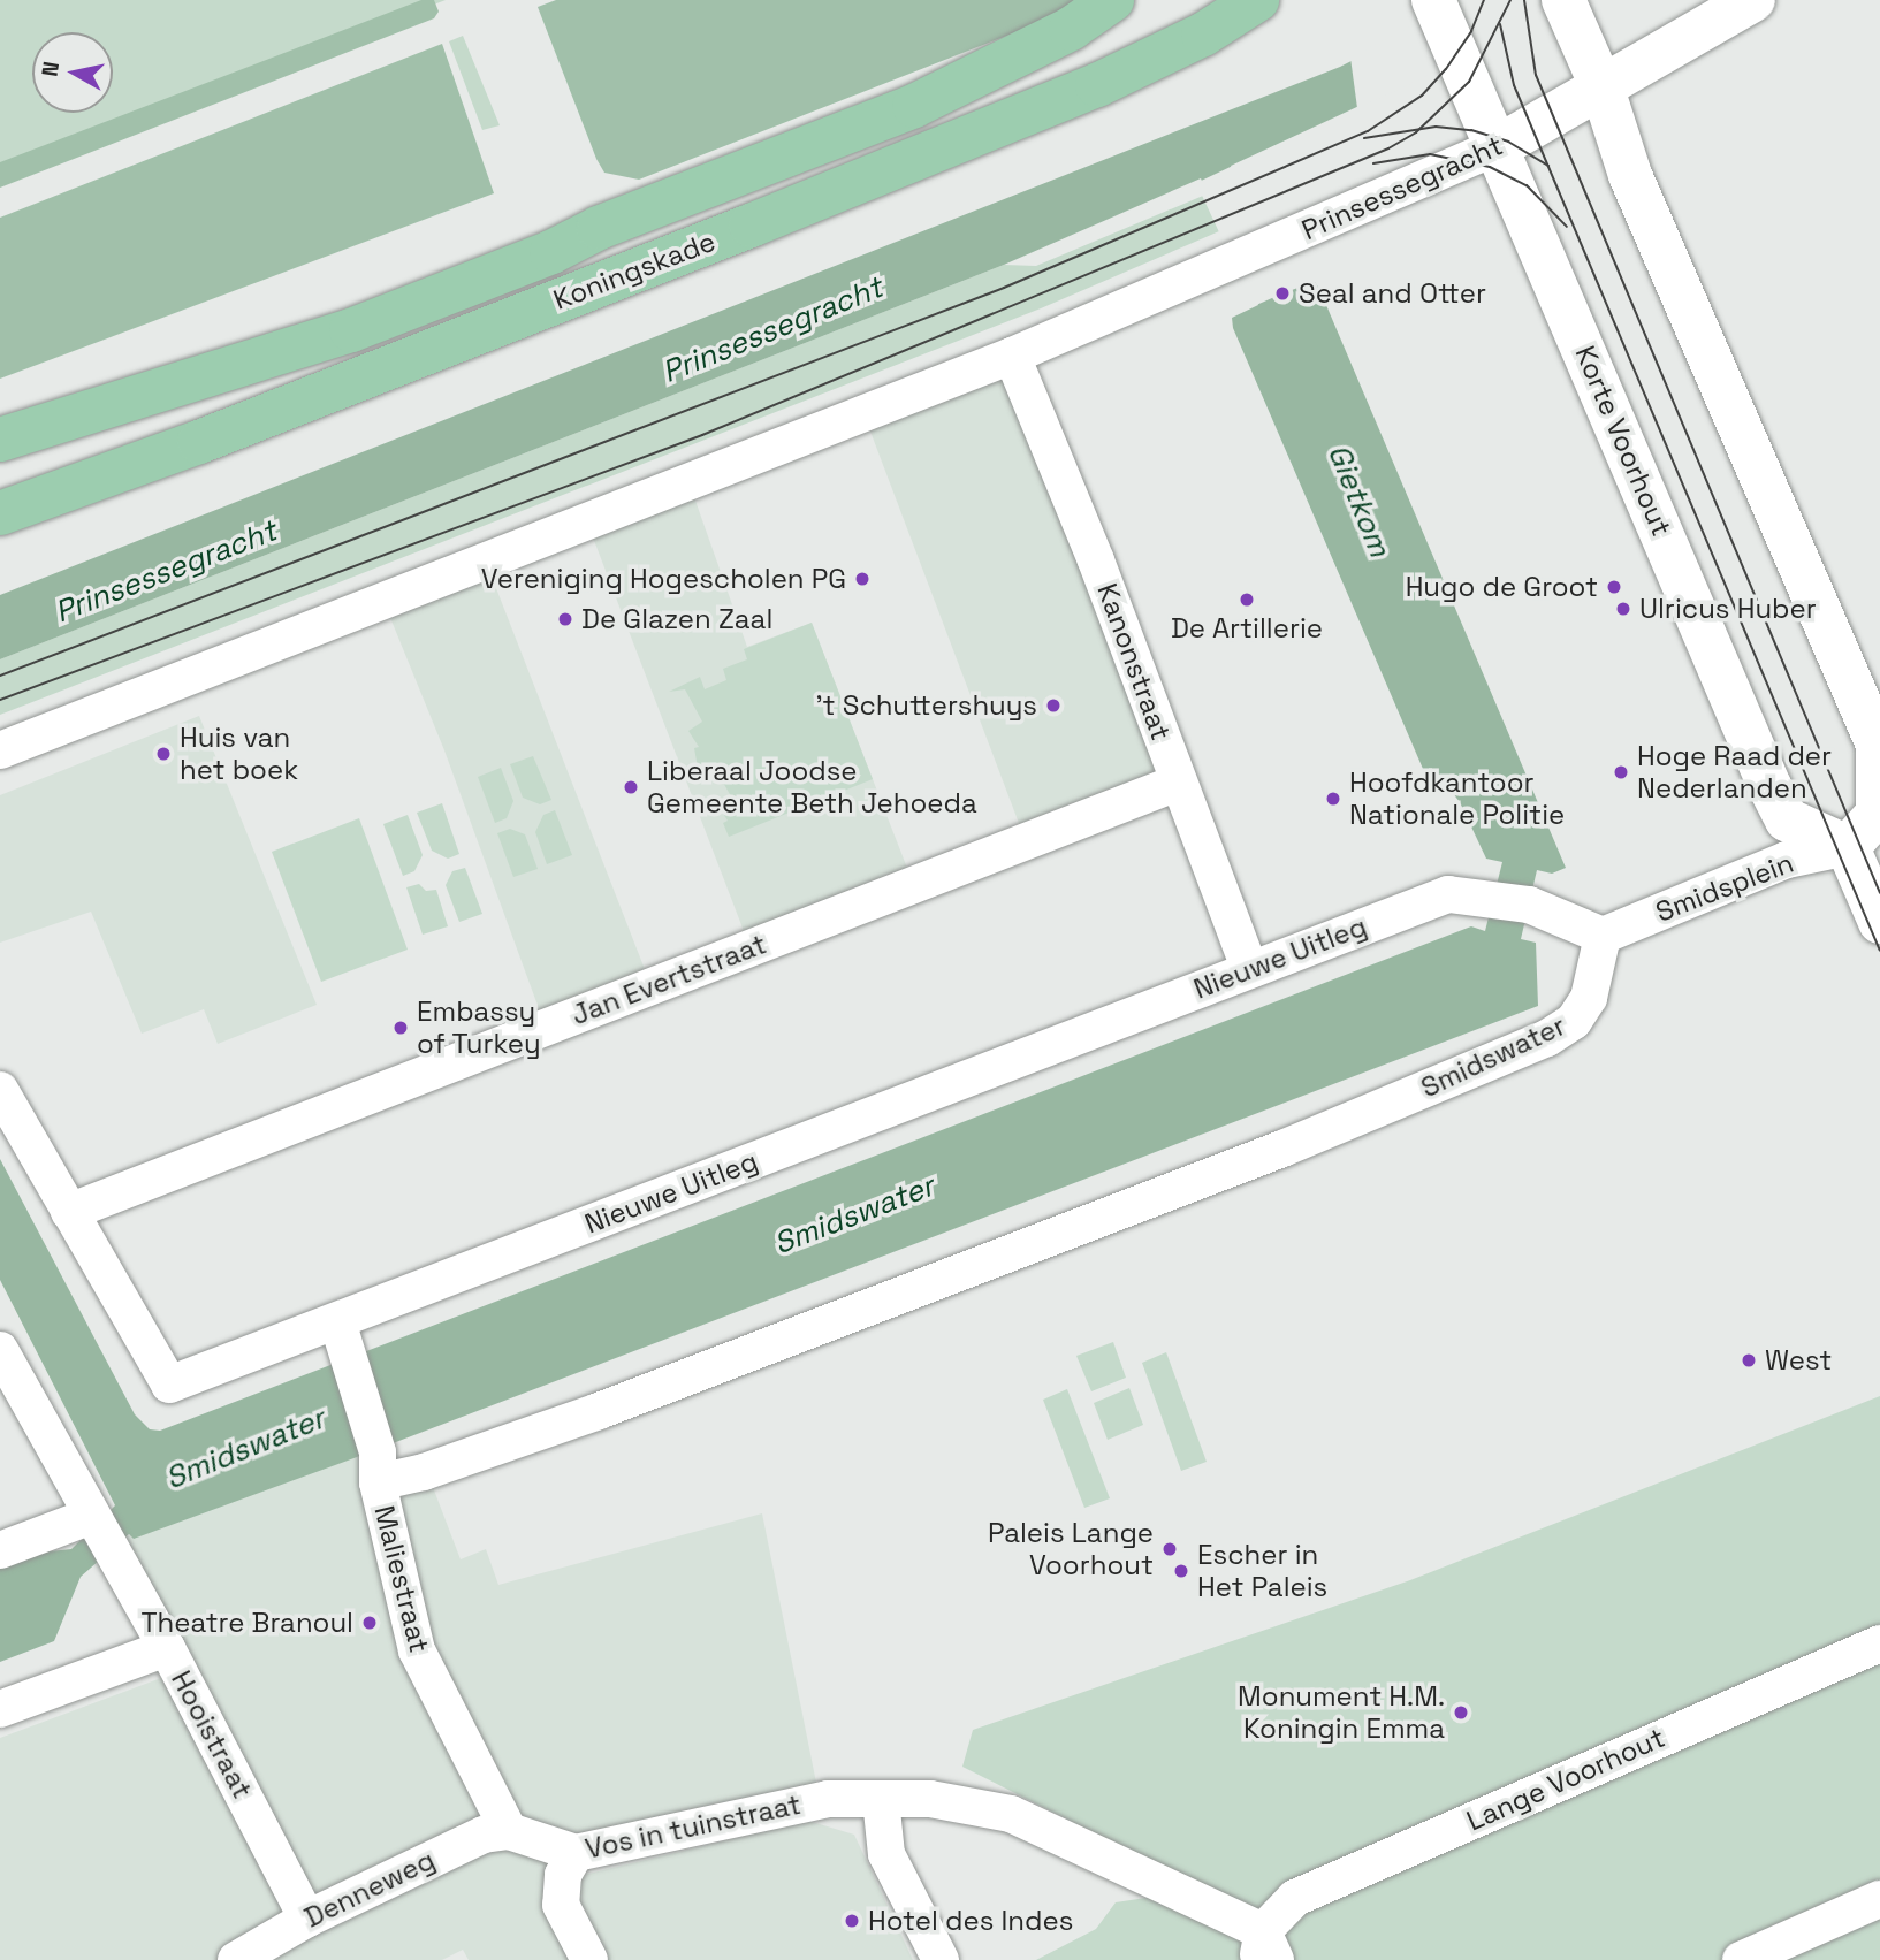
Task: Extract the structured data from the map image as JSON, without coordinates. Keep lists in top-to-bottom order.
{
  "streets": {
    "main road": ["Koningskade"],
    "street": [
      "Prinsessegracht",
      "Korte Voorhout",
      "Kanonstraat",
      "Smidsplein",
      "Nieuwe Uitleg",
      "Jan Evertstraat",
      "Smidswater",
      "Maliestraat",
      "Hooistraat",
      "Lange Voorhout",
      "Vos in tuinstraat",
      "Denneweg"
    ]
  },
  "crossings": [
    ["Prinsessegracht", "Korte Voorhout"],
    ["Prinsessegracht", "Kanonstraat"],
    ["Korte Voorhout", "Smidsplein"],
    ["Kanonstraat", "Nieuwe Uitleg"],
    ["Kanonstraat", "Jan Evertstraat"],
    ["Smidsplein", "Nieuwe Uitleg"],
    ["Smidsplein", "Smidswater"],
    ["Nieuwe Uitleg", "Jan Evertstraat"],
    ["Nieuwe Uitleg", "Smidswater"],
    ["Nieuwe Uitleg", "Maliestraat"],
    ["Smidswater", "Maliestraat"],
    ["Maliestraat", "Vos in tuinstraat"],
    ["Maliestraat", "Denneweg"],
    ["Hooistraat", "Denneweg"],
    ["Lange Voorhout", "Vos in tuinstraat"],
    ["Vos in tuinstraat", "Denneweg"]
  ],
  "water": ["Prinsessegracht", "Gietkom", "Smidswater"],
  "places": [
    "Seal and Otter",
    "Vereniging Hogescholen PG",
    "Hugo de Groot",
    "De Artillerie",
    "Ulricus Huber",
    "De Glazen Zaal",
    "'t Schuttershuys",
    "Huis van het boek",
    "Hoge Raad der Nederlanden",
    "Liberaal Joodse Gemeente Beth Jehoeda",
    "Hoofdkantoor Nationale Politie",
    "Embassy of Turkey",
    "West",
    "Paleis Lange Voorhout",
    "Escher in Het Paleis",
    "Theatre Branoul",
    "Monument H.M. Koningin Emma",
    "Hotel des Indes"
  ],
  "north": "left"
}
